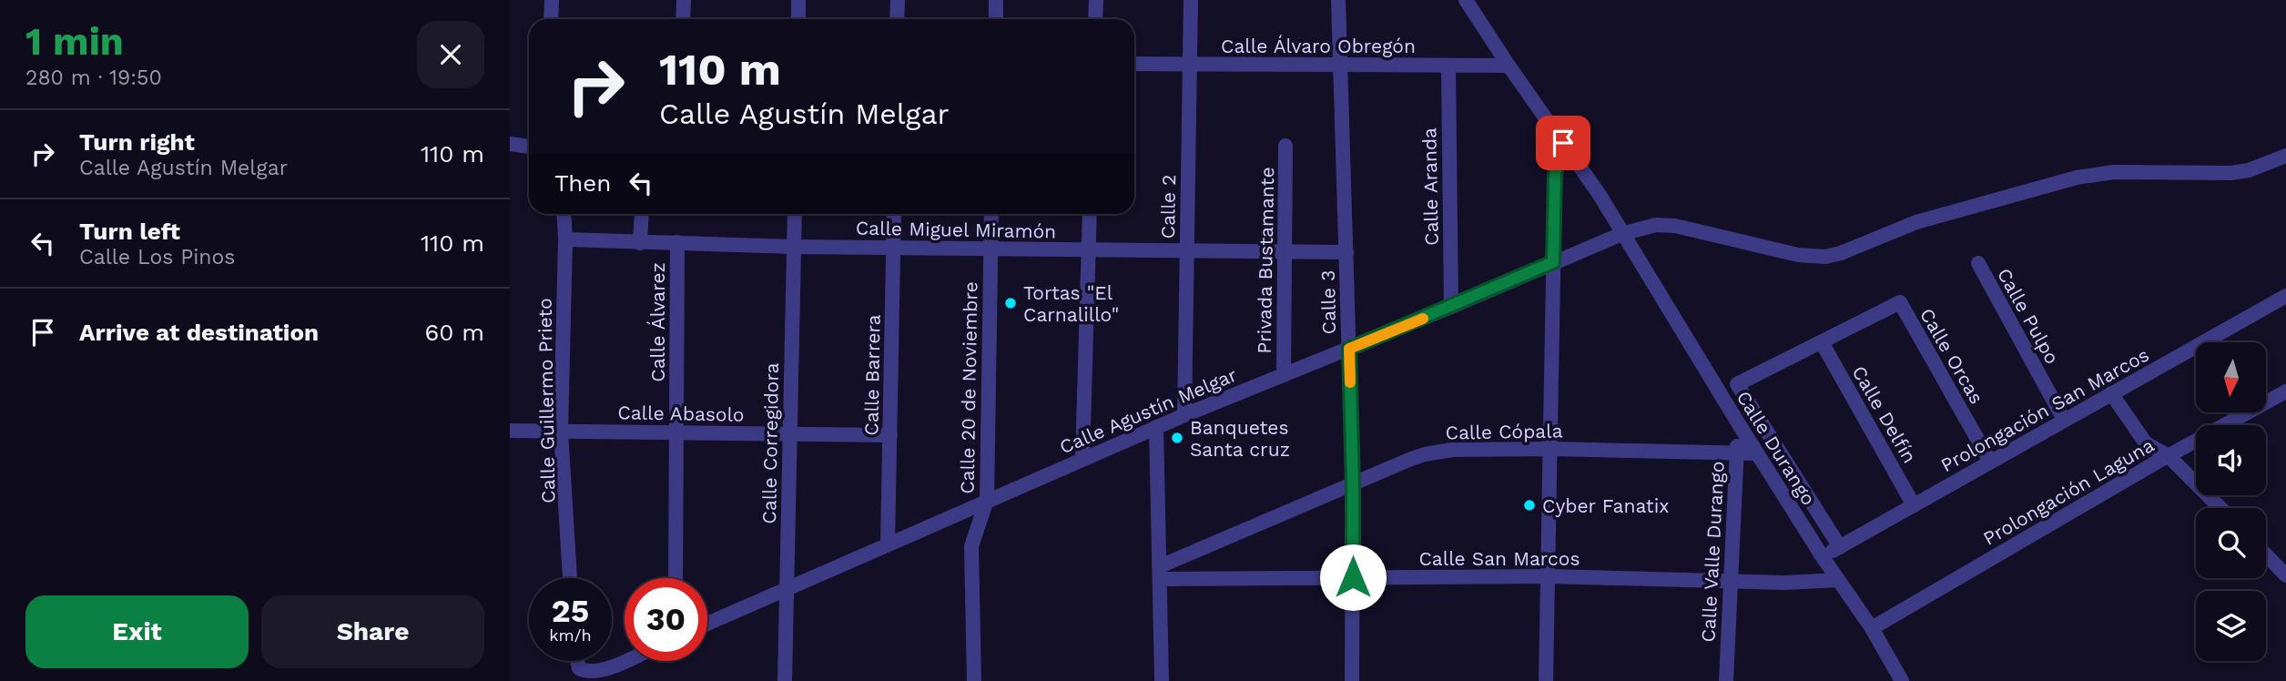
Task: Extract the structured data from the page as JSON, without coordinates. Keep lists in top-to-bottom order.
{
  "streets": {
    "street": [
      "Calle Álvaro Obregón",
      "Calle Aranda",
      "Calle 2",
      "Calle Miguel Miramón",
      "Privada Bustamante",
      "Calle 3",
      "Calle Pulpo",
      "Calle Álvarez",
      "Calle Orcas",
      "Calle Barrera",
      "Calle 20 de Noviembre",
      "Calle Guillermo Prieto",
      "Prolongación San Marcos",
      "Calle Agustín Melgar",
      "Calle Abasolo",
      "Calle Delfín",
      "Calle Cópala",
      "Calle Corregidora",
      "Calle Durango",
      "Prolongación Laguna",
      "Calle Valle Durango",
      "Calle San Marcos"
    ]
  },
  "crossings": [
    ["Calle Álvaro Obregón", "Calle Aranda"],
    ["Calle Álvaro Obregón", "Calle 2"],
    ["Calle Álvaro Obregón", "Calle 3"],
    ["Calle Álvaro Obregón", "Calle Durango"],
    ["Calle Aranda", "Calle Agustín Melgar"],
    ["Calle 2", "Calle Miguel Miramón"],
    ["Calle 2", "Calle Agustín Melgar"],
    ["Calle Miguel Miramón", "Privada Bustamante"],
    ["Calle Miguel Miramón", "Calle 3"],
    ["Calle Miguel Miramón", "Calle Álvarez"],
    ["Calle Miguel Miramón", "Calle Barrera"],
    ["Calle Miguel Miramón", "Calle 20 de Noviembre"],
    ["Calle Miguel Miramón", "Calle Guillermo Prieto"],
    ["Calle Miguel Miramón", "Calle Corregidora"],
    ["Privada Bustamante", "Calle Agustín Melgar"],
    ["Calle 3", "Calle Agustín Melgar"],
    ["Calle 3", "Calle Cópala"],
    ["Calle 3", "Calle San Marcos"],
    ["Calle Pulpo", "Prolongación San Marcos"],
    ["Calle Álvarez", "Calle Abasolo"],
    ["Calle Orcas", "Prolongación San Marcos"],
    ["Calle Orcas", "Calle Delfín"],
    ["Calle Barrera", "Calle Agustín Melgar"],
    ["Calle Barrera", "Calle Abasolo"],
    ["Calle 20 de Noviembre", "Calle Agustín Melgar"],
    ["Calle Guillermo Prieto", "Calle Abasolo"],
    ["Prolongación San Marcos", "Calle Delfín"],
    ["Prolongación San Marcos", "Calle Durango"],
    ["Calle Agustín Melgar", "Calle Corregidora"],
    ["Calle Agustín Melgar", "Calle Durango"],
    ["Calle Abasolo", "Calle Corregidora"],
    ["Calle Cópala", "Calle Durango"],
    ["Calle Cópala", "Calle Valle Durango"],
    ["Calle Cópala", "Calle San Marcos"],
    ["Calle Durango", "Prolongación Laguna"],
    ["Calle Durango", "Calle Valle Durango"],
    ["Calle Durango", "Calle San Marcos"],
    ["Calle Valle Durango", "Calle San Marcos"]
  ],
  "places": ["Tortas \"El Carnalillo\"", "Banquetes Santa cruz", "Cyber Fanatix"],
  "north": "bottom",
  "page": {
    "heading": ["1 min", "280 m · 19:50"],
    "turn": ["110 m", "Calle Agustín Melgar"],
    "list": [
      {
        "name": "Turn right",
        "note": "Calle Agustín Melgar",
        "value": "110 m"
      },
      {
        "name": "Turn left",
        "note": "Calle Los Pinos",
        "value": "110 m"
      },
      {
        "name": "Arrive at destination",
        "value": "60 m"
      }
    ],
    "then": "Then",
    "speed": "25 km/h",
    "limit": "30",
    "buttons": ["Exit", "Share"]
  }
}
